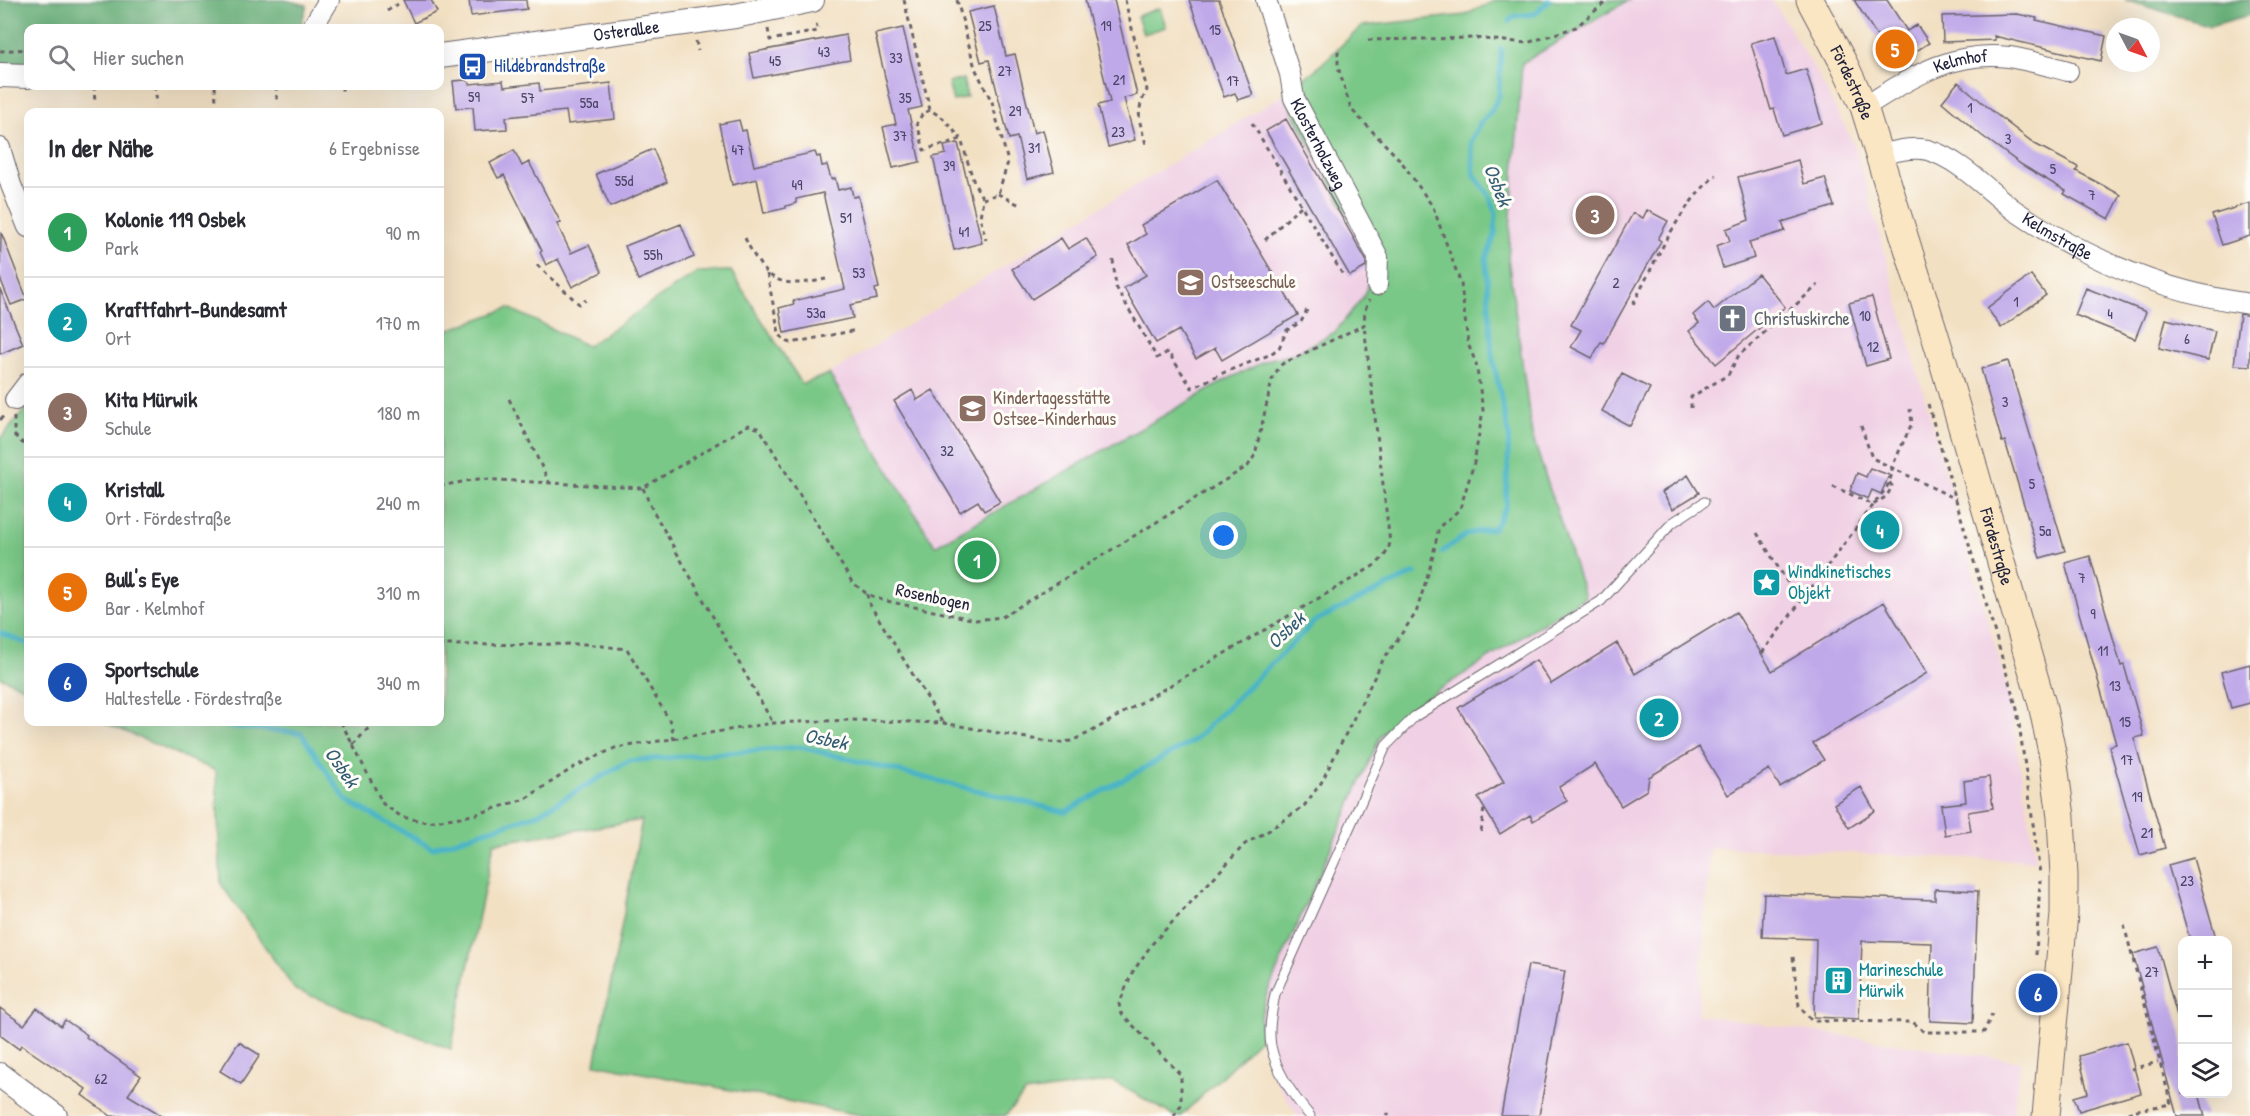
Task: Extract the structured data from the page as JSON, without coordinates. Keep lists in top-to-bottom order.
{
  "streets": {
    "main road": ["Fördestraße"],
    "street": [
      "Osterallee",
      "Kelmhof",
      "Klosterholzweg",
      "Kelmstraße"
    ],
    "path": ["Rosenbogen"]
  },
  "crossings": [
    ["Kelmhof", "Fördestraße"],
    ["Fördestraße", "Kelmstraße"]
  ],
  "water": ["Osbek"],
  "places": {
    "bus stop": ["Hildebrandstraße"],
    "school or university": ["Ostseeschule", "Kindertagesstätte Ostsee-Kinderhaus"],
    "church": ["Christuskirche"],
    "place": ["Windkinetisches Objekt"],
    "building": ["Marineschule Mürwik"]
  },
  "house_numbers": [
    "25",
    "19",
    "15",
    "43",
    "33",
    "45",
    "27",
    "21",
    "17",
    "59",
    "57",
    "35",
    "55a",
    "1",
    "29",
    "23",
    "37",
    "3",
    "31",
    "47",
    "39",
    "5",
    "55d",
    "49",
    "7",
    "51",
    "41",
    "55h",
    "53",
    "2",
    "1",
    "53a",
    "4",
    "10",
    "6",
    "12",
    "3",
    "32",
    "5",
    "5a",
    "7",
    "9",
    "11",
    "13",
    "15",
    "17",
    "19",
    "21",
    "23",
    "27",
    "62"
  ],
  "north": "bottom right",
  "page": {
    "search": "Hier suchen",
    "pins": [
      "5",
      "3",
      "4",
      "1",
      "2",
      "6"
    ],
    "heading": ["In der Nähe", "6 Ergebnisse"],
    "list": [
      {
        "mark": "1",
        "name": "Kolonie 119 Osbek",
        "note": "Park",
        "value": "90 m"
      },
      {
        "mark": "2",
        "name": "Kraftfahrt-Bundesamt",
        "note": "Ort",
        "value": "170 m"
      },
      {
        "mark": "3",
        "name": "Kita Mürwik",
        "note": "Schule",
        "value": "180 m"
      },
      {
        "mark": "4",
        "name": "Kristall",
        "note": "Ort · Fördestraße",
        "value": "240 m"
      },
      {
        "mark": "5",
        "name": "Bull's Eye",
        "note": "Bar · Kelmhof",
        "value": "310 m"
      },
      {
        "mark": "6",
        "name": "Sportschule",
        "note": "Haltestelle · Fördestraße",
        "value": "340 m"
      }
    ],
    "map_buttons": ["+", "−"]
  }
}
